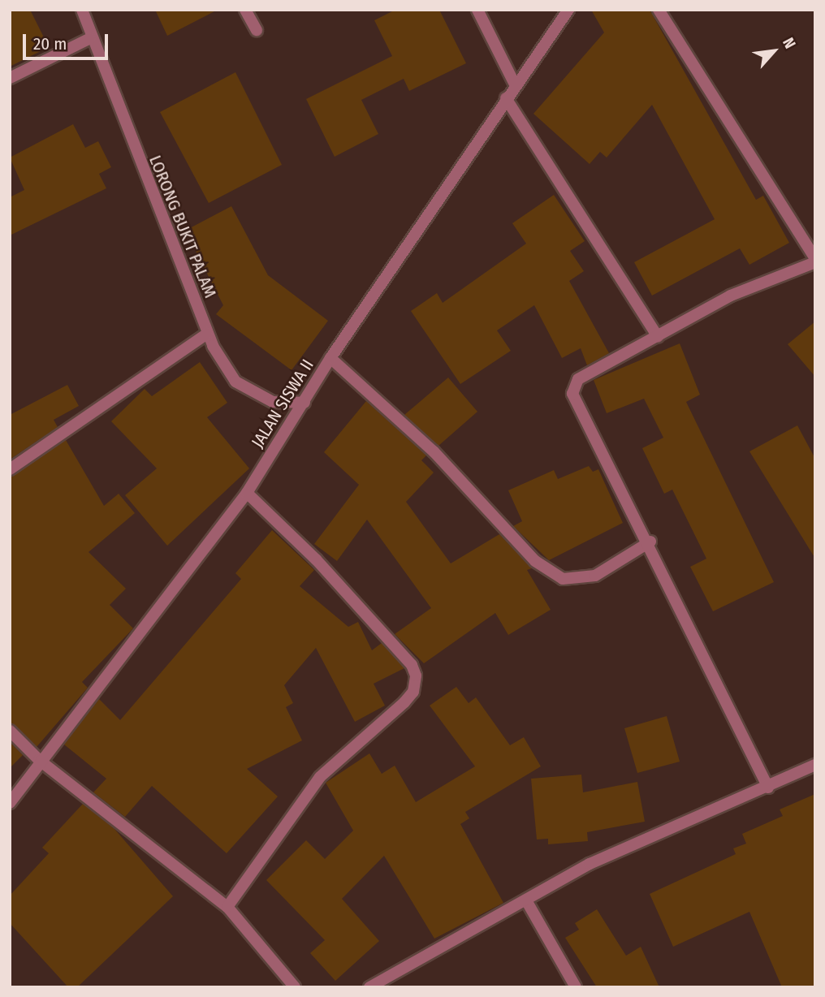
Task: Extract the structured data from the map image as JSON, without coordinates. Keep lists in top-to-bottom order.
{
  "streets": {
    "street": ["LORONG BUKIT PALAM", "JALAN SISWA II"]
  },
  "crossings": [
    ["LORONG BUKIT PALAM", "JALAN SISWA II"]
  ],
  "scale_bar": "20 m",
  "north": "top right"
}
